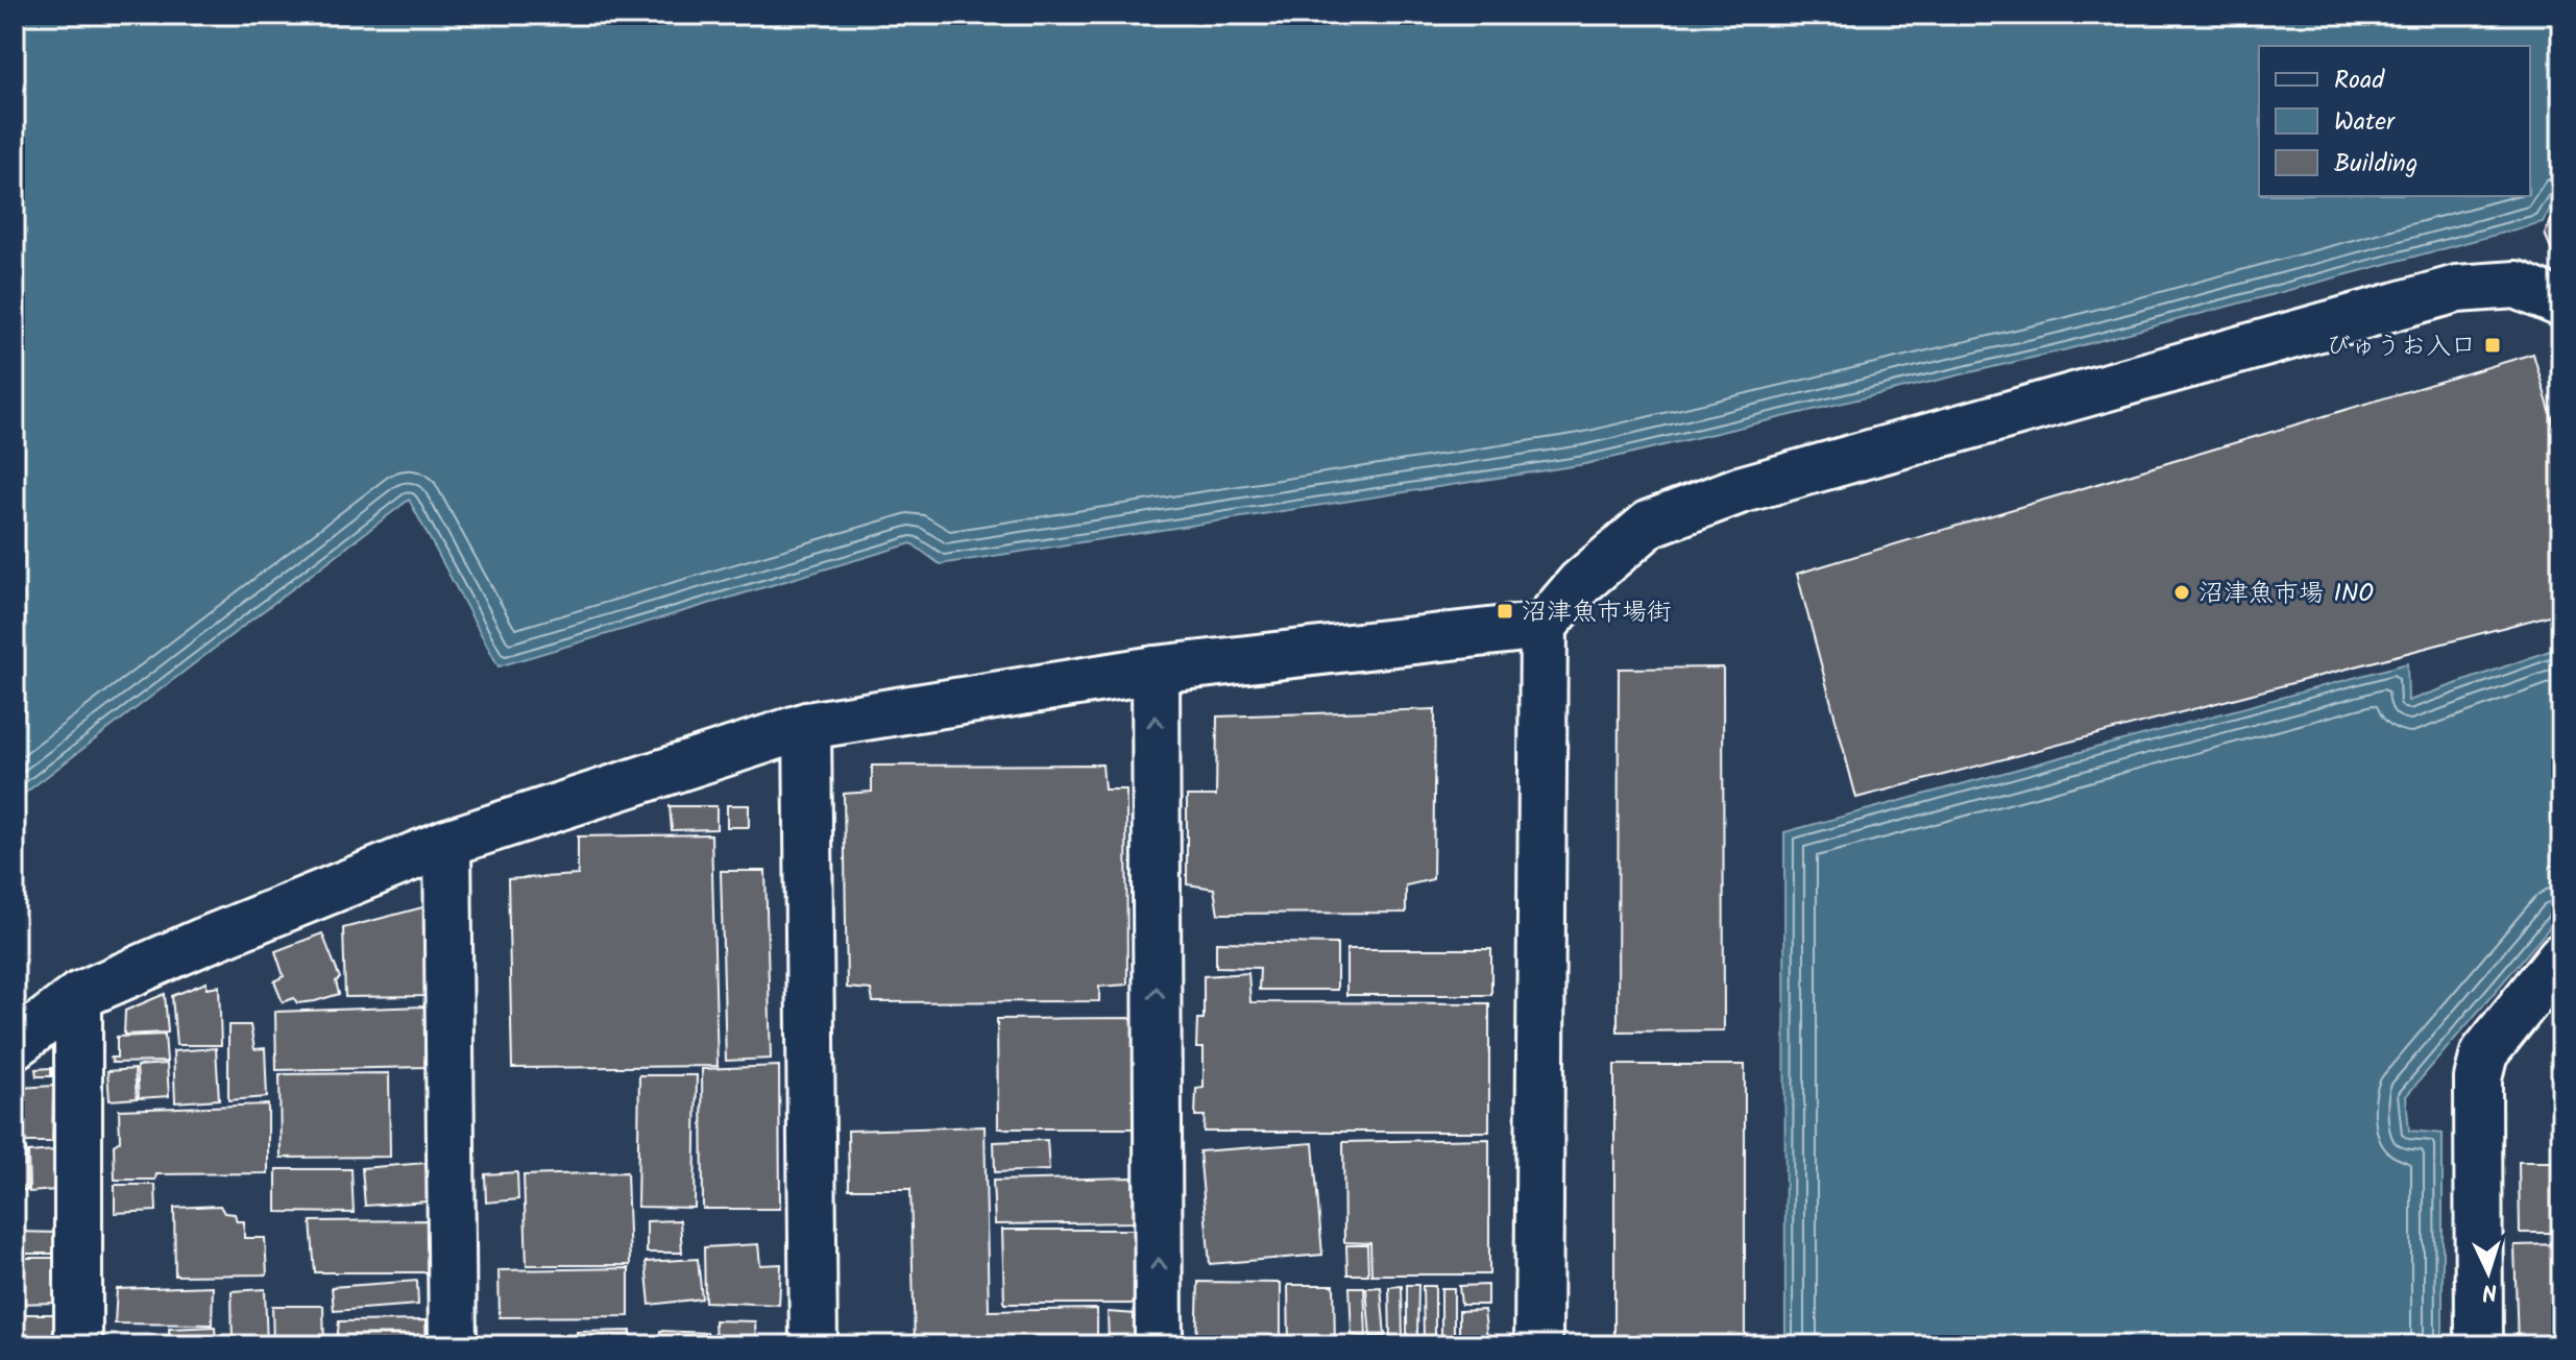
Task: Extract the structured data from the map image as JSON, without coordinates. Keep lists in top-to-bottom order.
{
  "places": {
    "transit": ["びゅうお入口", "沼津魚市場街"],
    "other": ["沼津魚市場 INO"]
  },
  "legend": ["Road", "Water", "Building"],
  "north": "bottom"
}
